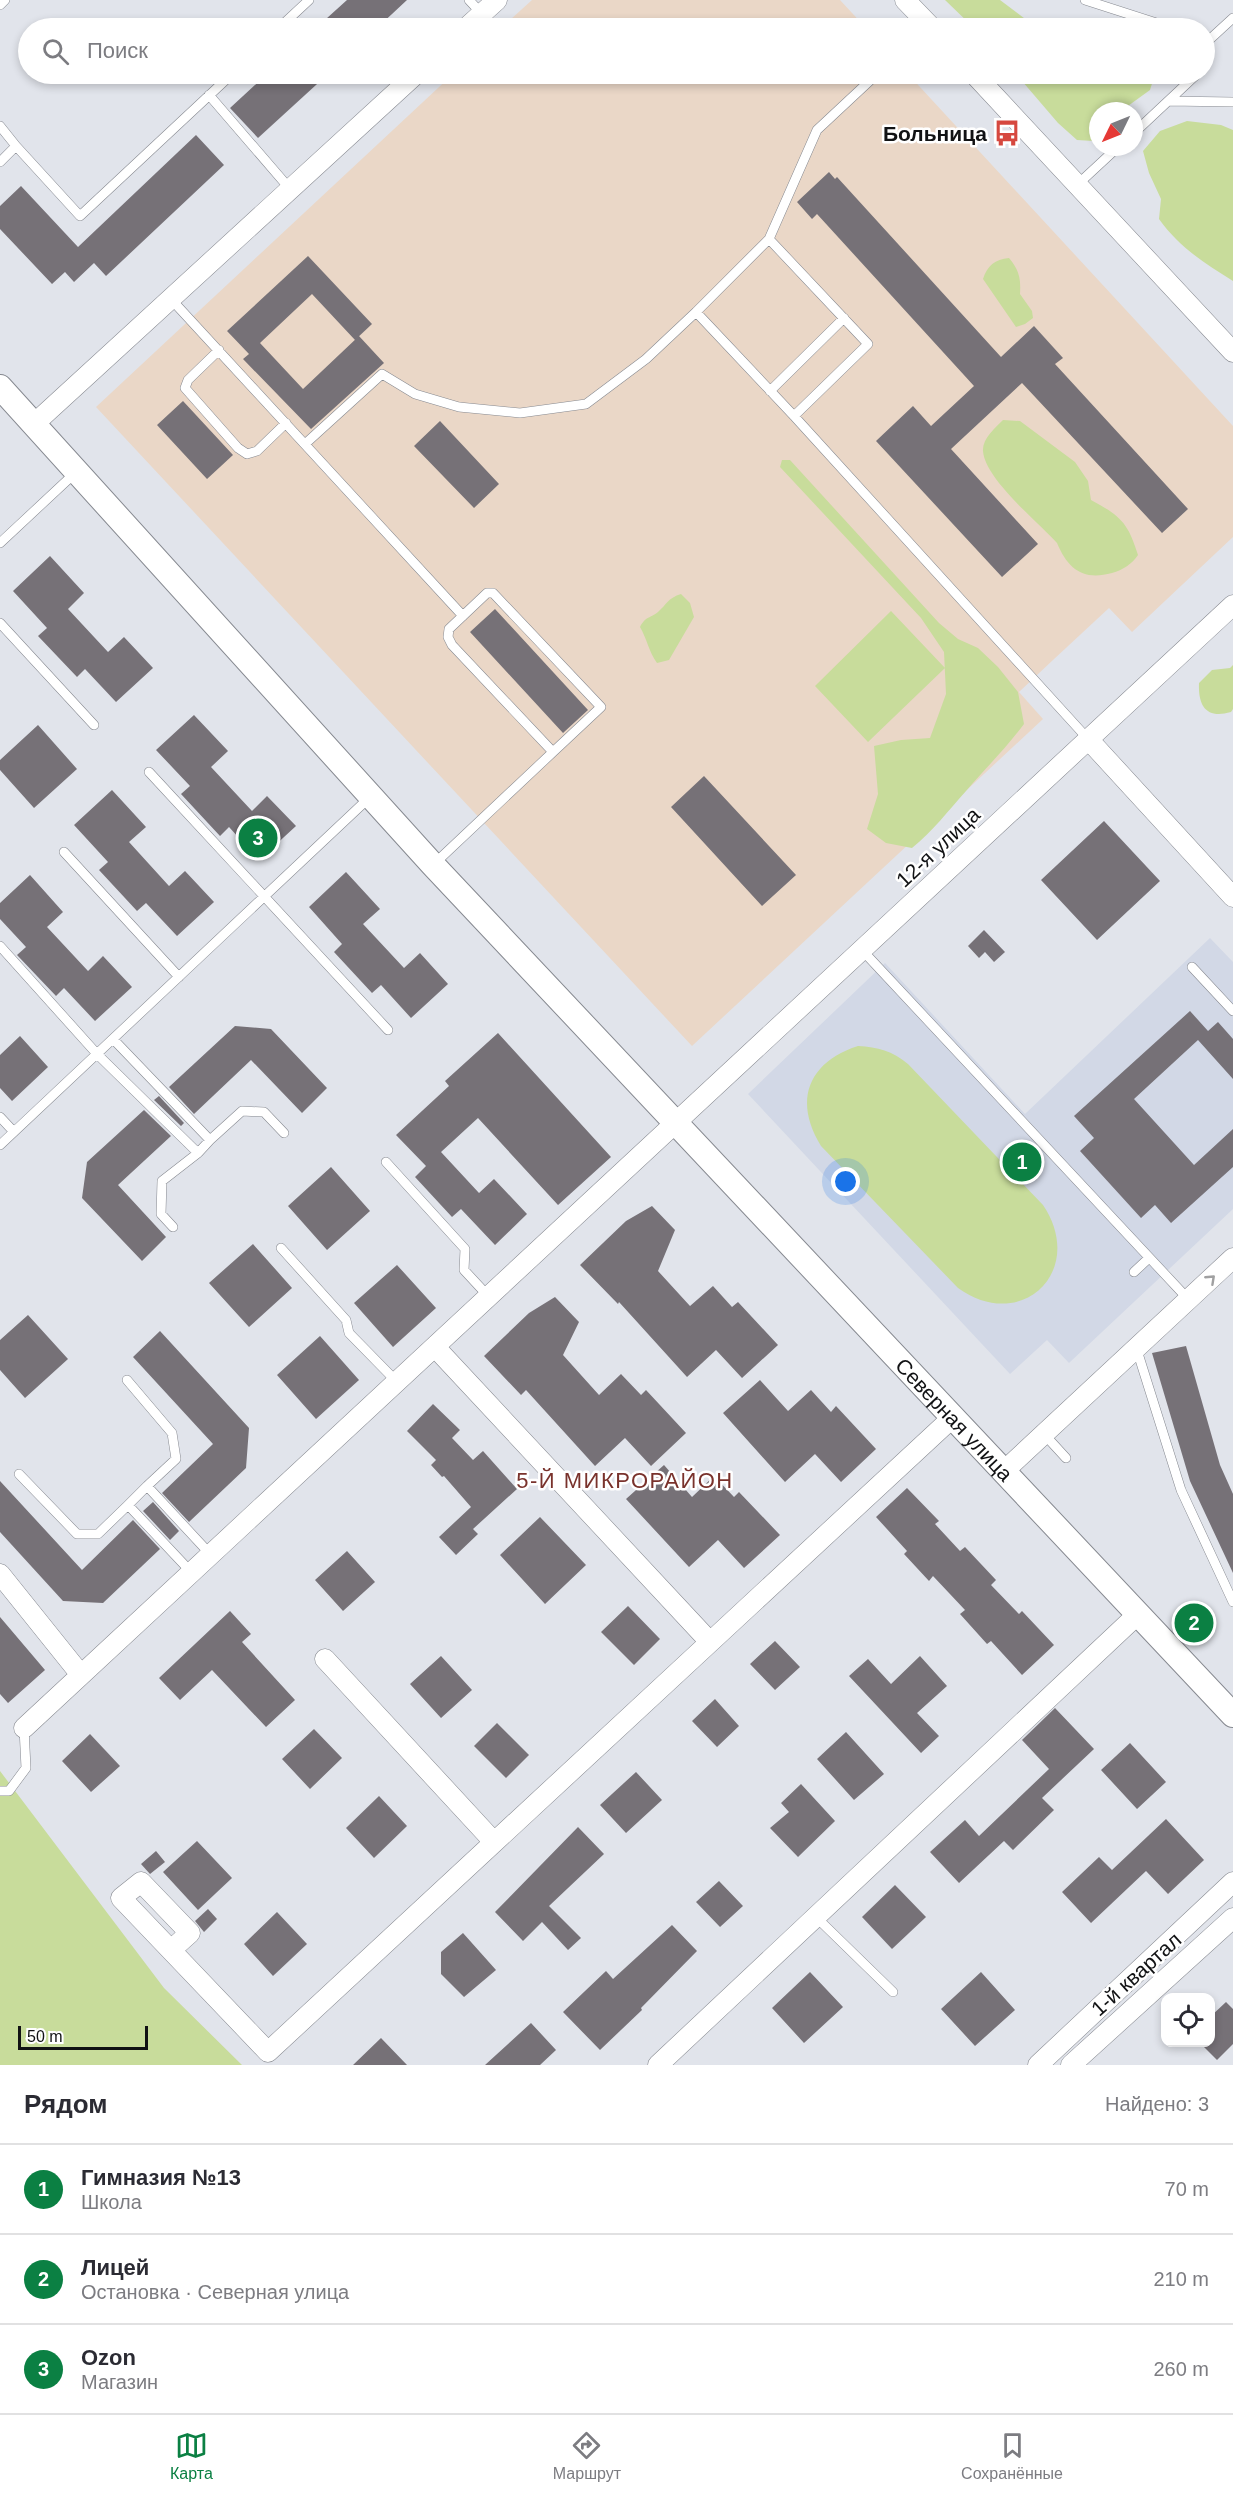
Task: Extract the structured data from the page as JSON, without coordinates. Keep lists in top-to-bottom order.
{
  "streets": {
    "street": ["12-я улица", "Северная улица", "1-й квартал"]
  },
  "crossings": [
    ["12-я улица", "Северная улица"]
  ],
  "districts": ["5-Й МИКРОРАЙОН"],
  "places": {
    "bus stop": ["Больница"]
  },
  "scale_bar": "50 m",
  "north": "bottom left",
  "page": {
    "search": "Поиск",
    "pins": ["3", "1", "2"],
    "scale": "50 m",
    "heading": ["Рядом", "Найдено: 3"],
    "list": [
      {
        "mark": "1",
        "name": "Гимназия №13",
        "note": "Школа",
        "value": "70 m"
      },
      {
        "mark": "2",
        "name": "Лицей",
        "note": "Остановка · Северная улица",
        "value": "210 m"
      },
      {
        "mark": "3",
        "name": "Ozon",
        "note": "Магазин",
        "value": "260 m"
      }
    ],
    "nav": ["Карта", "Маршрут", "Сохранённые"]
  }
}
